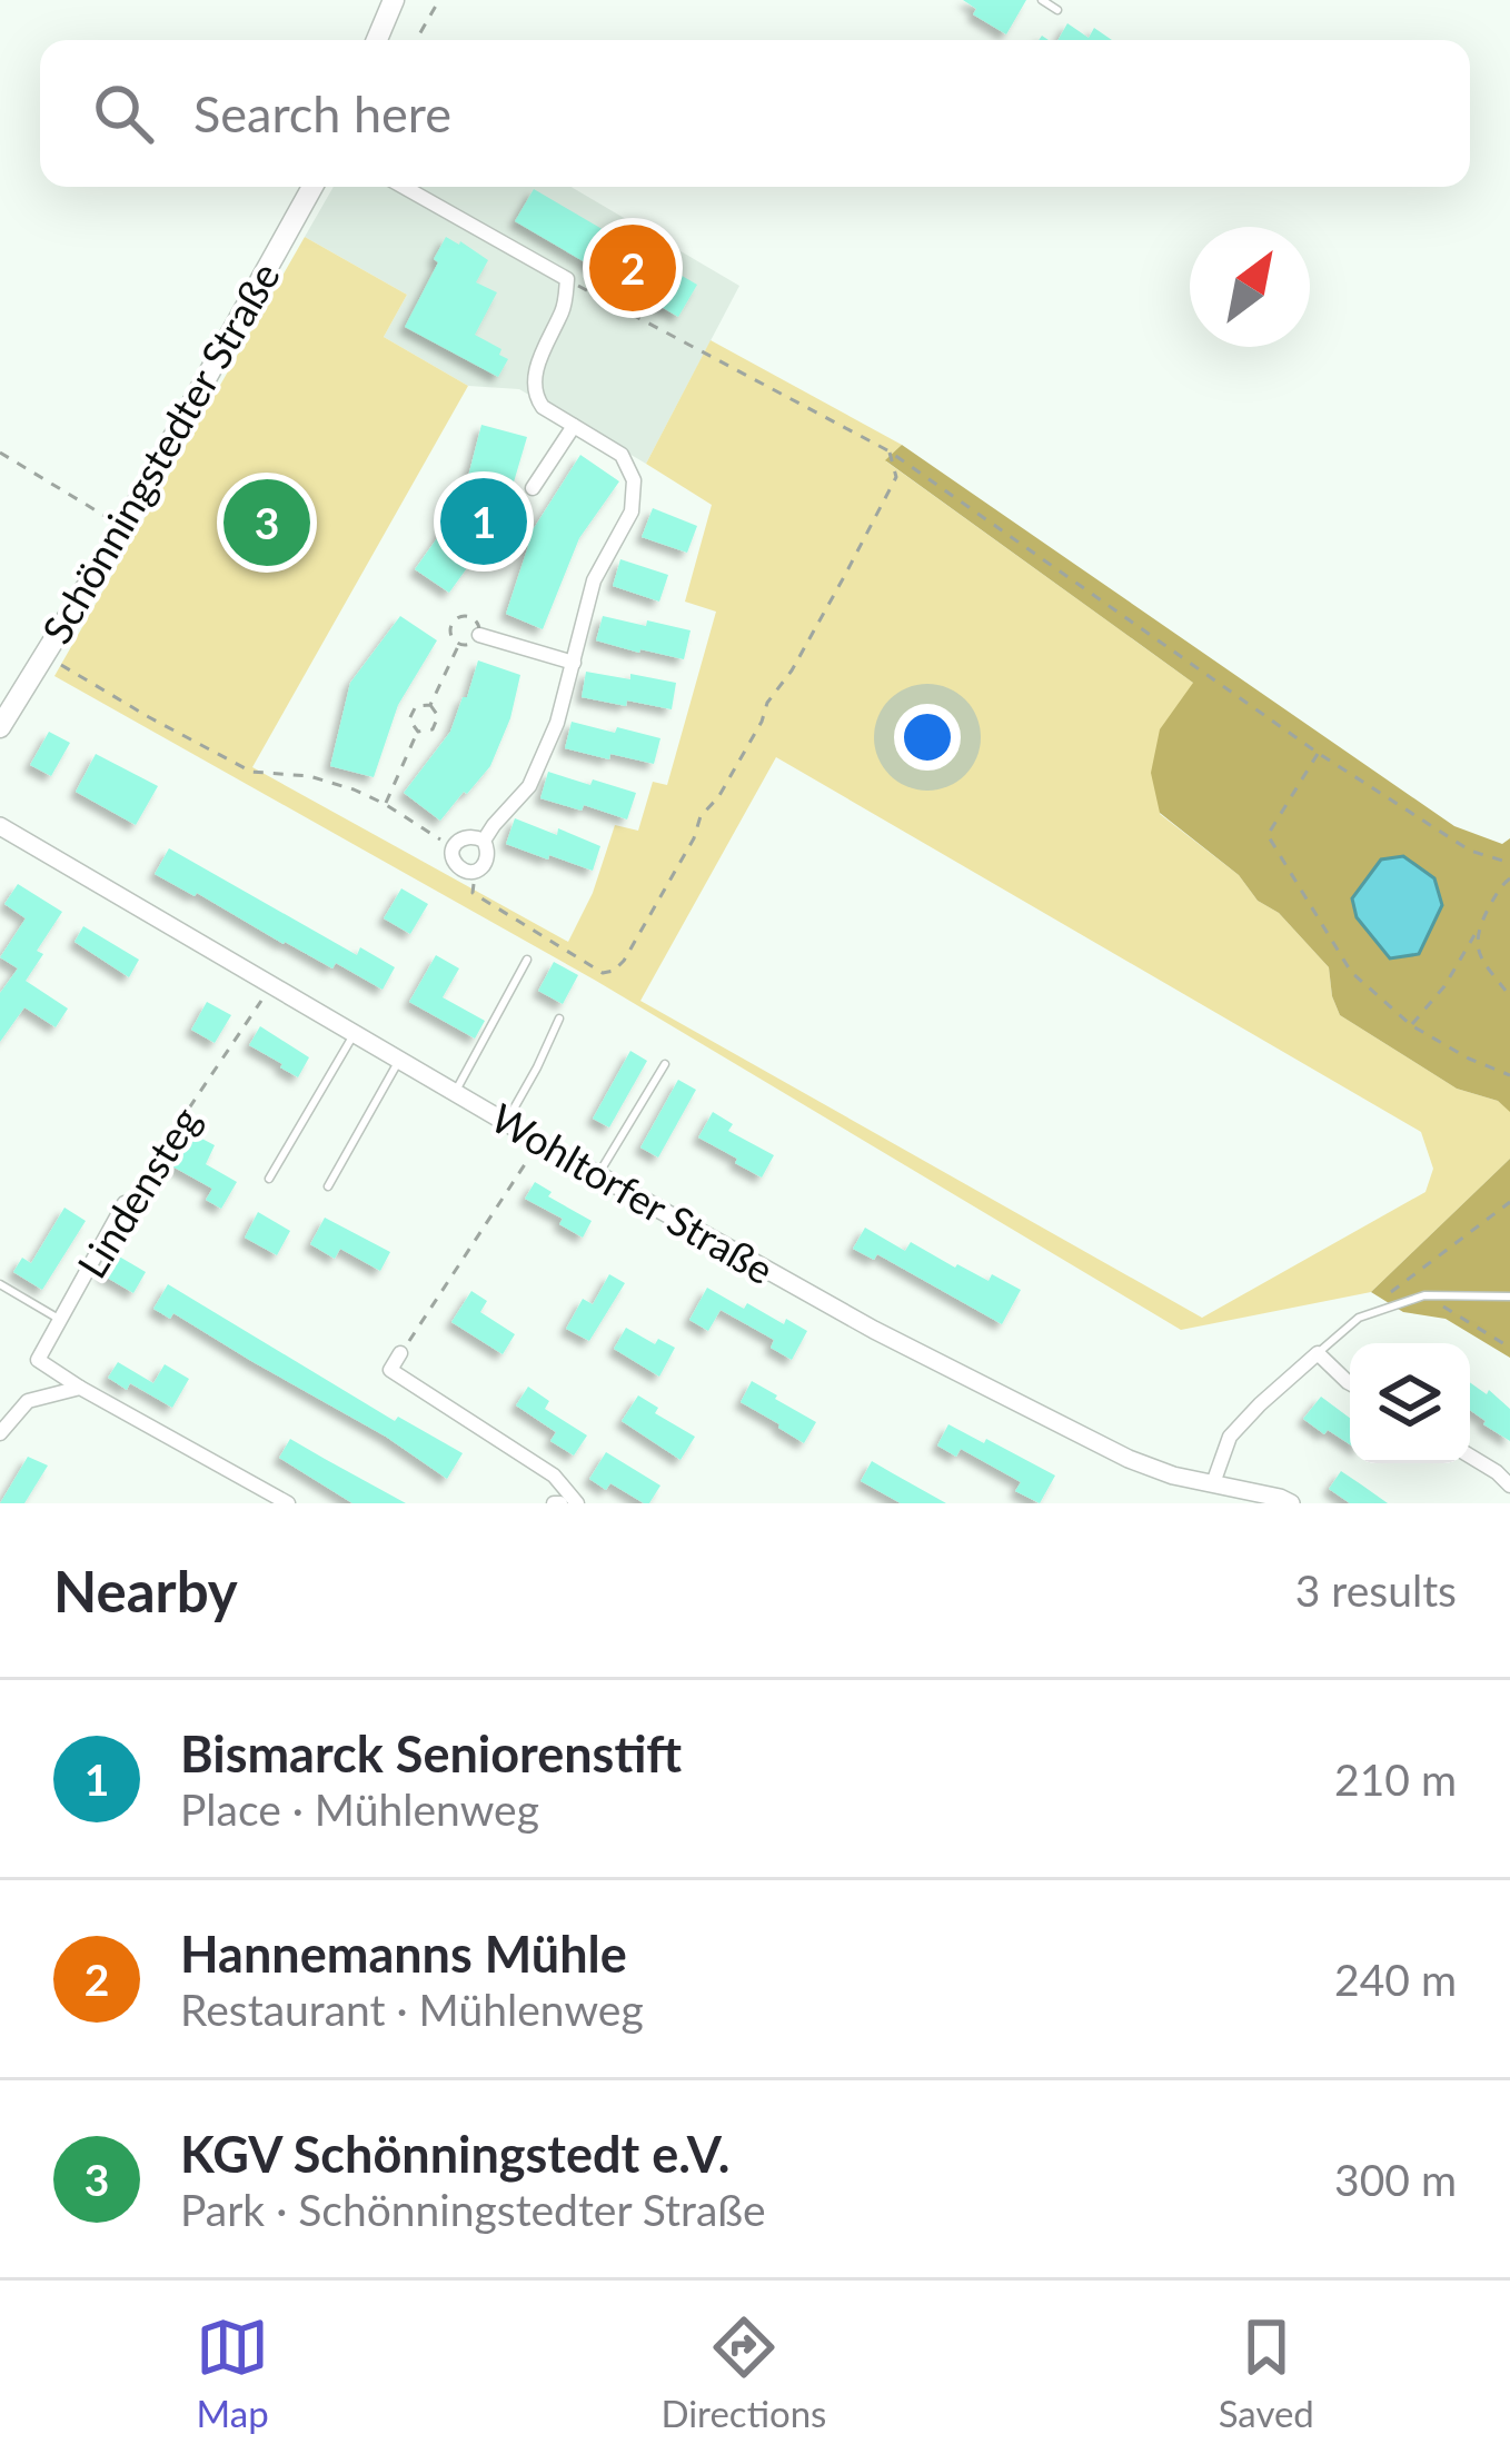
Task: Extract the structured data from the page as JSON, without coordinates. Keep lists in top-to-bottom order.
{
  "streets": {
    "main road": ["Schönningstedter Straße"],
    "street": ["Lindensteg", "Wohltorfer Straße"]
  },
  "crossings": [
    ["Lindensteg", "Wohltorfer Straße"]
  ],
  "north": "top right",
  "page": {
    "search": "Search here",
    "pins": ["2", "1", "3"],
    "heading": ["Nearby", "3 results"],
    "list": [
      {
        "mark": "1",
        "name": "Bismarck Seniorenstift",
        "note": "Place · Mühlenweg",
        "value": "210 m"
      },
      {
        "mark": "2",
        "name": "Hannemanns Mühle",
        "note": "Restaurant · Mühlenweg",
        "value": "240 m"
      },
      {
        "mark": "3",
        "name": "KGV Schönningstedt e.V.",
        "note": "Park · Schönningstedter Straße",
        "value": "300 m"
      }
    ],
    "nav": ["Map", "Directions", "Saved"]
  }
}
